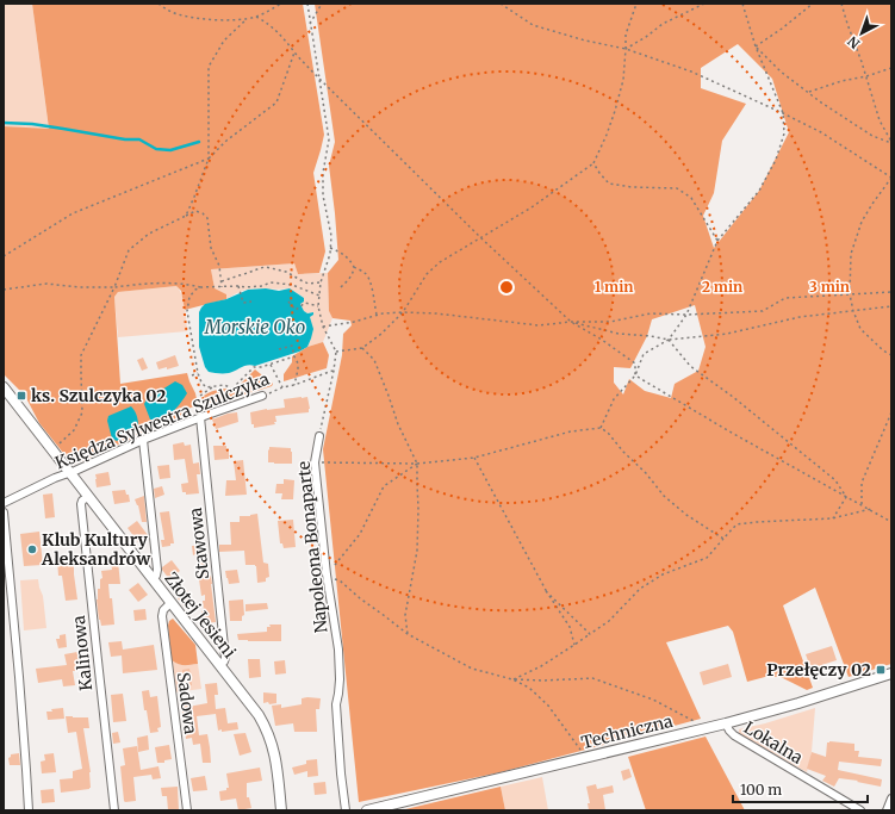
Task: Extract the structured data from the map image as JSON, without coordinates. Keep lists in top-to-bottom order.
{
  "streets": {
    "street": [
      "Księdza Sylwestra Szulczyka",
      "Stawowa",
      "Napoleona Bonaparte",
      "Złotej Jesieni",
      "Kalinowa",
      "Sadowa",
      "Techniczna",
      "Lokalna"
    ]
  },
  "crossings": [
    ["Księdza Sylwestra Szulczyka", "Stawowa"],
    ["Księdza Sylwestra Szulczyka", "Złotej Jesieni"],
    ["Stawowa", "Złotej Jesieni"],
    ["Złotej Jesieni", "Kalinowa"],
    ["Złotej Jesieni", "Sadowa"],
    ["Techniczna", "Lokalna"]
  ],
  "water": ["Morskie Oko"],
  "places": {
    "transit": ["ks. Szulczyka 02", "Przełęczy 02"],
    "other": ["Klub Kultury Aleksandrów"]
  },
  "scale_bar": "100 m",
  "north": "bottom left",
  "rings": ["1 min", "2 min", "3 min"]
}
